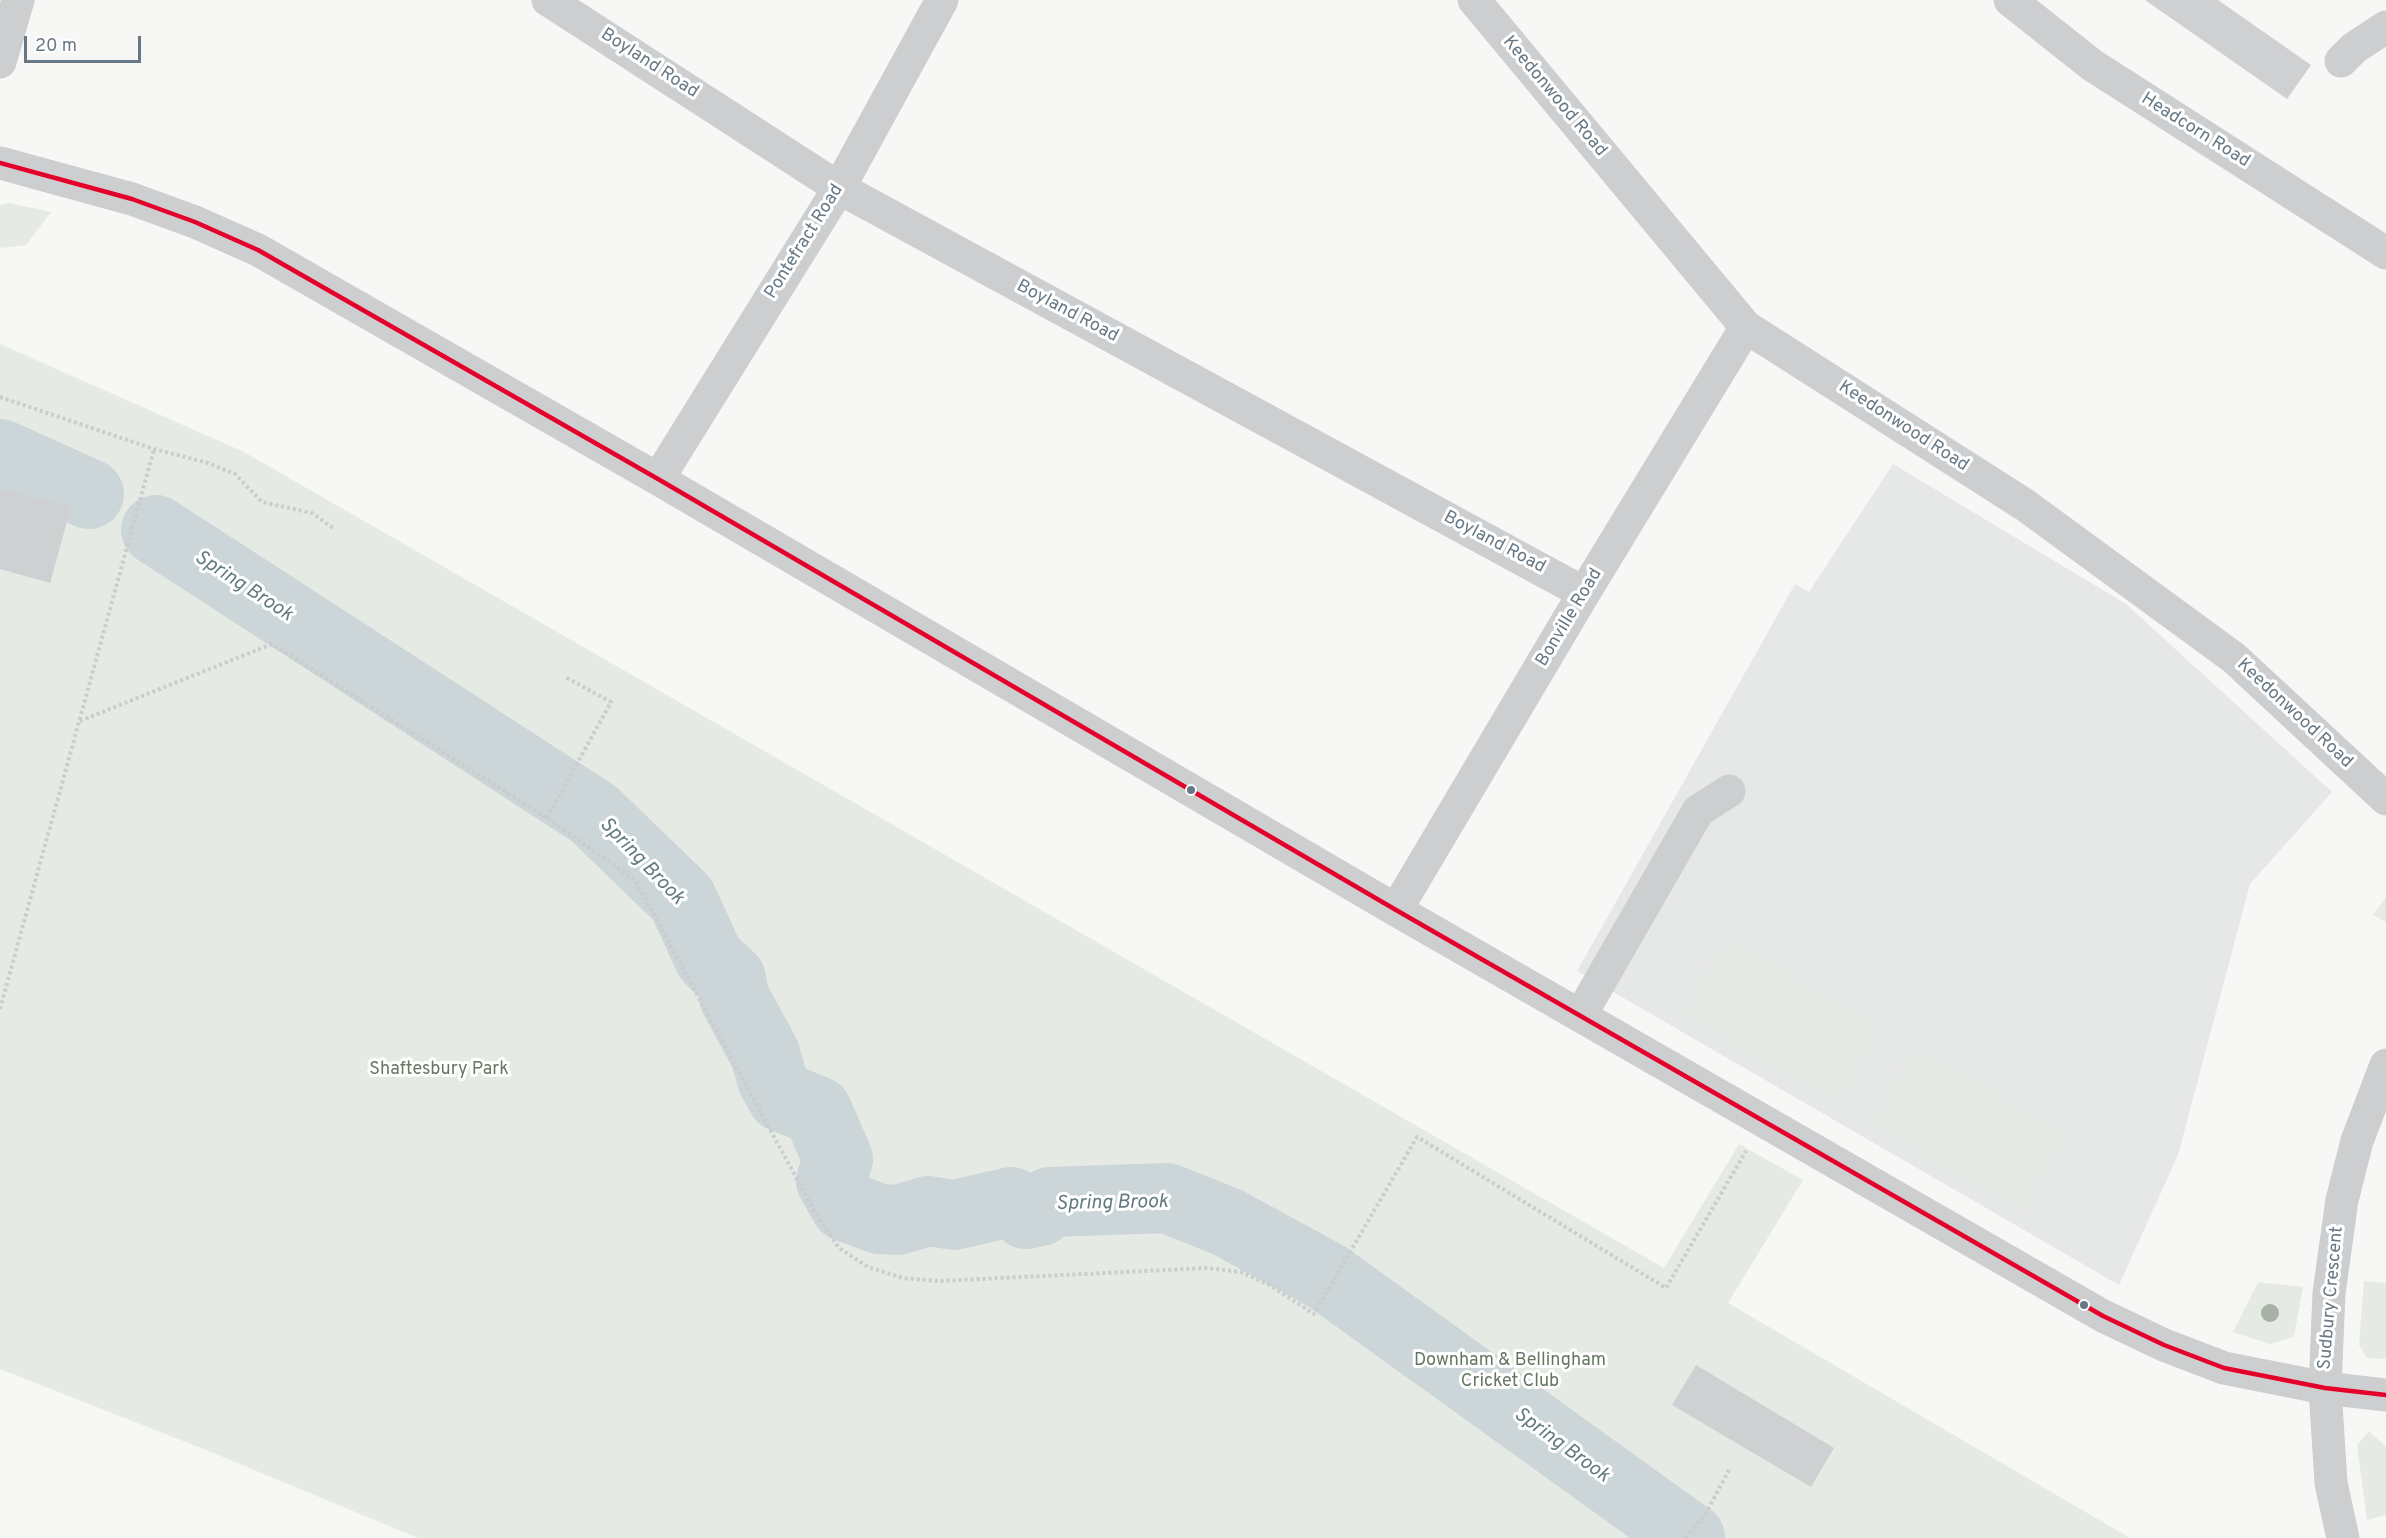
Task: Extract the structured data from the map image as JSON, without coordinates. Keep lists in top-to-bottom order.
{
  "streets": {
    "street": [
      "Boyland Road",
      "Keedonwood Road",
      "Headcorn Road",
      "Pontefract Road",
      "Bonville Road",
      "Sudbury Crescent"
    ]
  },
  "crossings": [
    ["Boyland Road", "Pontefract Road"],
    ["Boyland Road", "Bonville Road"],
    ["Keedonwood Road", "Bonville Road"]
  ],
  "water": ["Spring Brook"],
  "parks": ["Shaftesbury Park", "Downham & Bellingham Cricket Club"],
  "scale_bar": "20 m"
}
